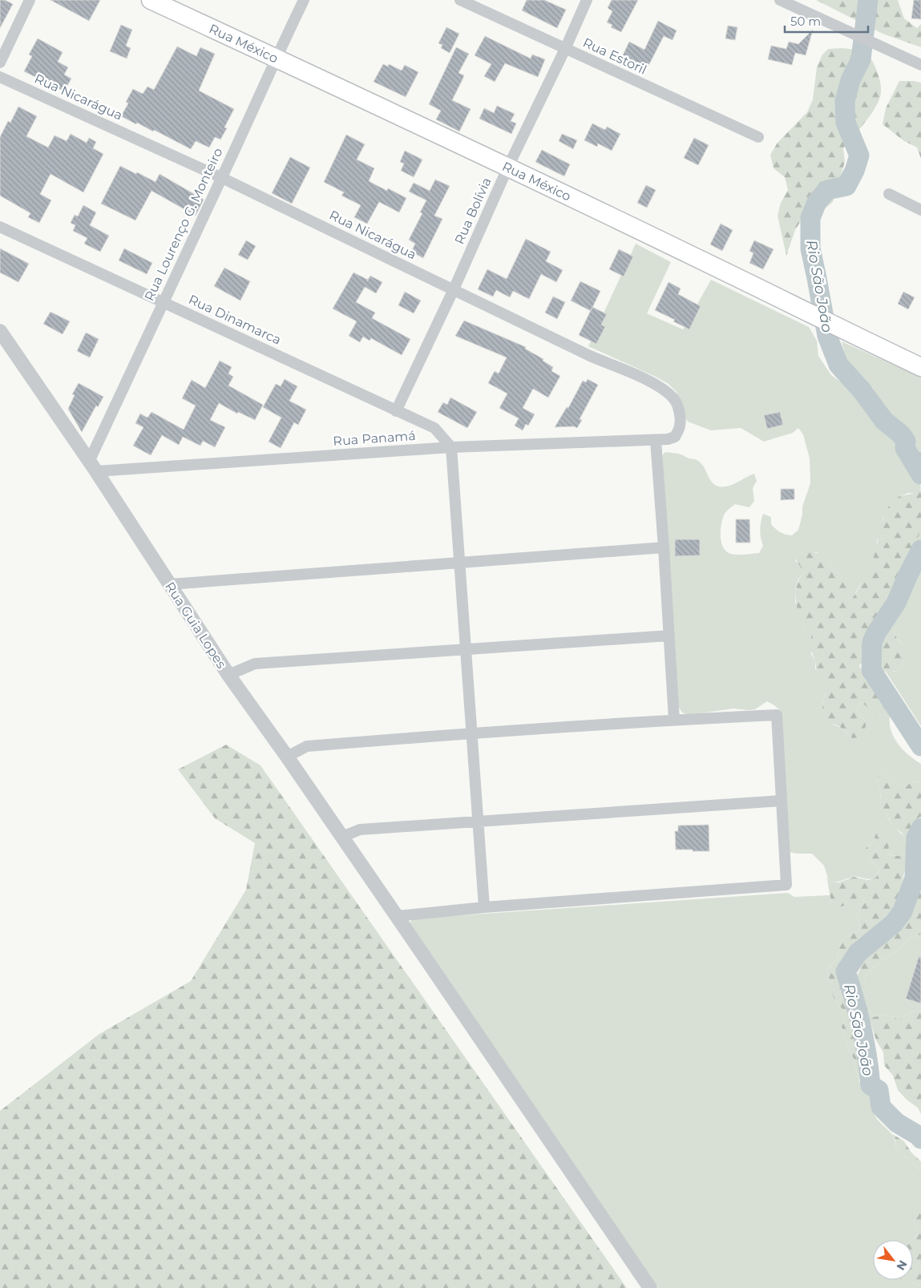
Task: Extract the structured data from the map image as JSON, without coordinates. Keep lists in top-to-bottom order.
{
  "streets": {
    "main road": ["Rua México"],
    "street": [
      "Rua Estoril",
      "Rua Nicarágua",
      "Rua Bolívia",
      "Rua Lourenço G. Monteiro",
      "Rua Dinamarca",
      "Rua Panamá",
      "Rua Guia Lopes"
    ]
  },
  "crossings": [
    ["Rua México", "Rua Bolívia"],
    ["Rua México", "Rua Lourenço G. Monteiro"],
    ["Rua Estoril", "Rua Bolívia"],
    ["Rua Nicarágua", "Rua Bolívia"],
    ["Rua Nicarágua", "Rua Lourenço G. Monteiro"],
    ["Rua Nicarágua", "Rua Panamá"],
    ["Rua Bolívia", "Rua Dinamarca"],
    ["Rua Lourenço G. Monteiro", "Rua Dinamarca"],
    ["Rua Lourenço G. Monteiro", "Rua Panamá"],
    ["Rua Lourenço G. Monteiro", "Rua Guia Lopes"],
    ["Rua Dinamarca", "Rua Panamá"],
    ["Rua Panamá", "Rua Guia Lopes"]
  ],
  "water": ["Rio São João"],
  "scale_bar": "50 m",
  "north": "bottom right"
}
